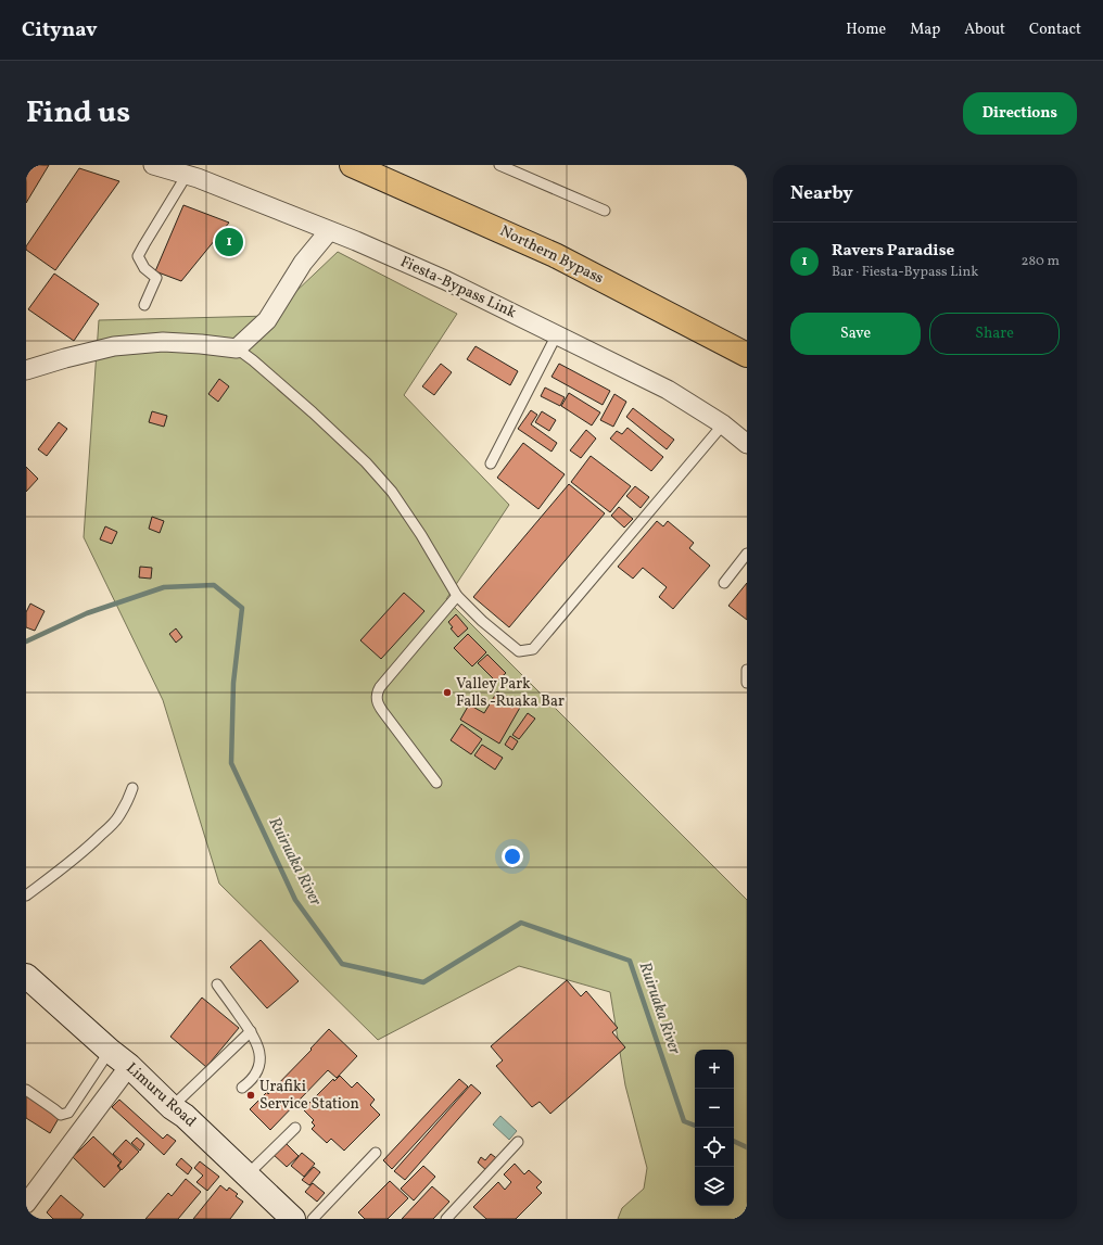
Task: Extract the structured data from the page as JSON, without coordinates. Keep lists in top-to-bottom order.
{
  "streets": {
    "main road": ["Northern Bypass", "Limuru Road"],
    "street": ["Fiesta-Bypass Link"]
  },
  "water": ["Ruiruaka River"],
  "places": ["Valley Park Falls -Ruaka Bar", "Urafiki Service Station"],
  "page": {
    "header": "Citynav",
    "nav": [
      "Home",
      "Map",
      "About",
      "Contact"
    ],
    "title": "Find us",
    "buttons": [
      "Directions",
      ["Save", "Share"]
    ],
    "heading": "Nearby",
    "list": [
      {
        "mark": "1",
        "name": "Ravers Paradise",
        "note": "Bar · Fiesta-Bypass Link",
        "value": "280 m"
      }
    ],
    "pins": "1",
    "map_buttons": ["+", "−"]
  }
}
